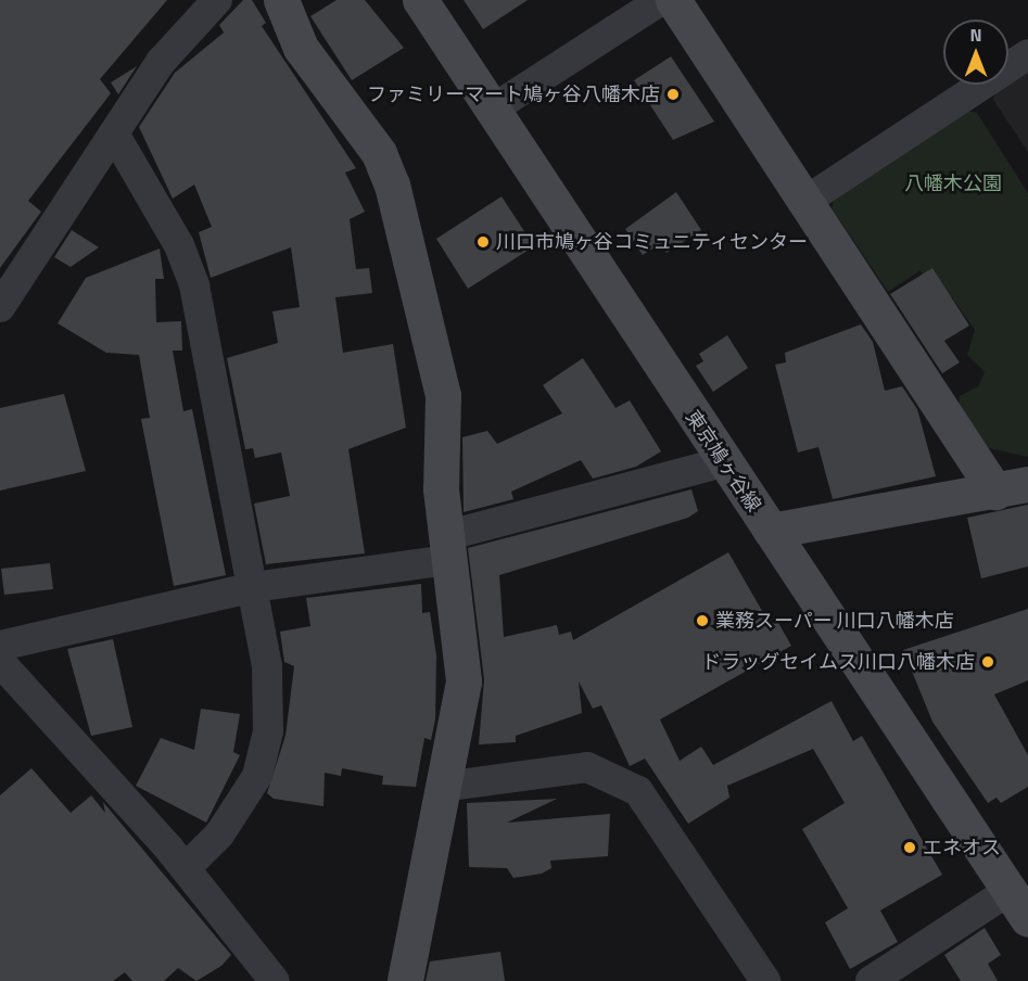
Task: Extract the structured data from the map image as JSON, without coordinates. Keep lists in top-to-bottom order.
{
  "streets": {
    "street": ["東京鳩ヶ谷線"]
  },
  "parks": ["八幡木公園"],
  "places": [
    "ファミリーマート鳩ヶ谷八幡木店",
    "川口市鳩ヶ谷コミュニティセンター",
    "業務スーパー 川口八幡木店",
    "ドラッグセイムス川口八幡木店",
    "エネオス"
  ],
  "north": "top"
}
